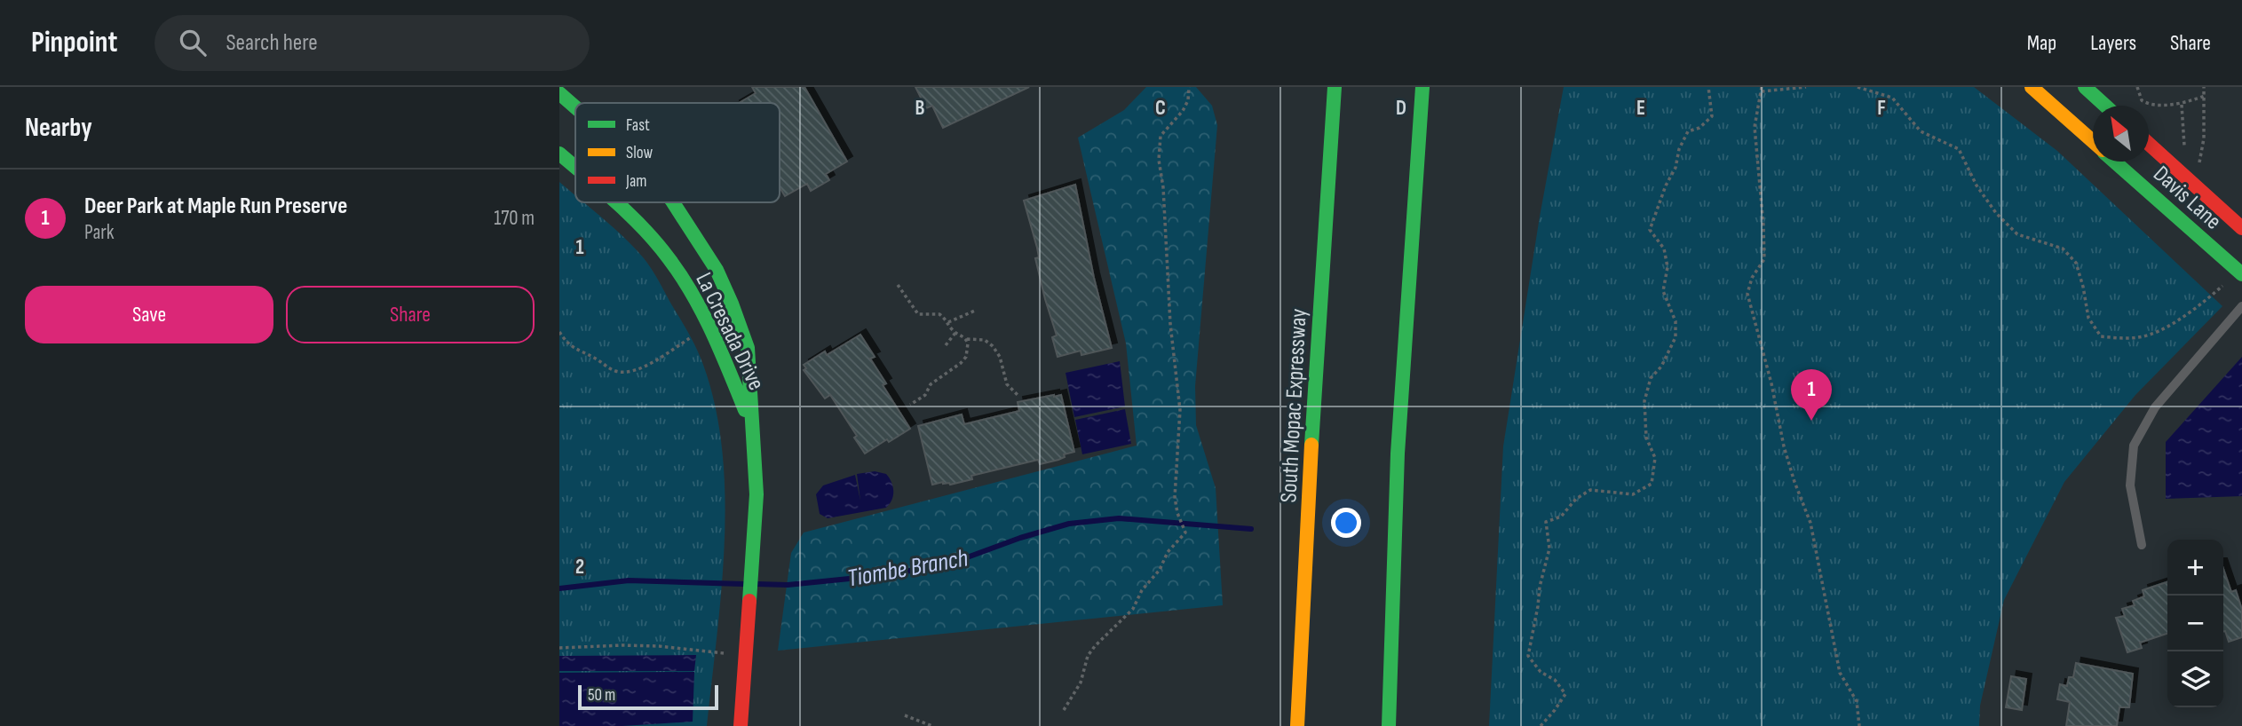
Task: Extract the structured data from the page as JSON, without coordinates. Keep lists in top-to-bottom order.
{
  "streets": {
    "main road": ["Davis Lane", "La Cresada Drive", "South Mopac Expressway"]
  },
  "water": ["Tiombe Branch"],
  "legend": ["Fast", "Slow", "Jam"],
  "scale_bar": "50 m",
  "north": "top left",
  "page": {
    "header": "Pinpoint",
    "search": "Search here",
    "nav": ["Map", "Layers", "Share"],
    "heading": "Nearby",
    "list": [
      {
        "mark": "1",
        "name": "Deer Park at Maple Run Preserve",
        "note": "Park",
        "value": "170 m"
      }
    ],
    "buttons": ["Save", "Share"],
    "pins": "1",
    "map_buttons": ["+", "−"],
    "scale": "50 m"
  },
  "grid": {
    "columns": [
      "B",
      "C",
      "D",
      "E",
      "F"
    ],
    "rows": ["1", "2"]
  }
}
